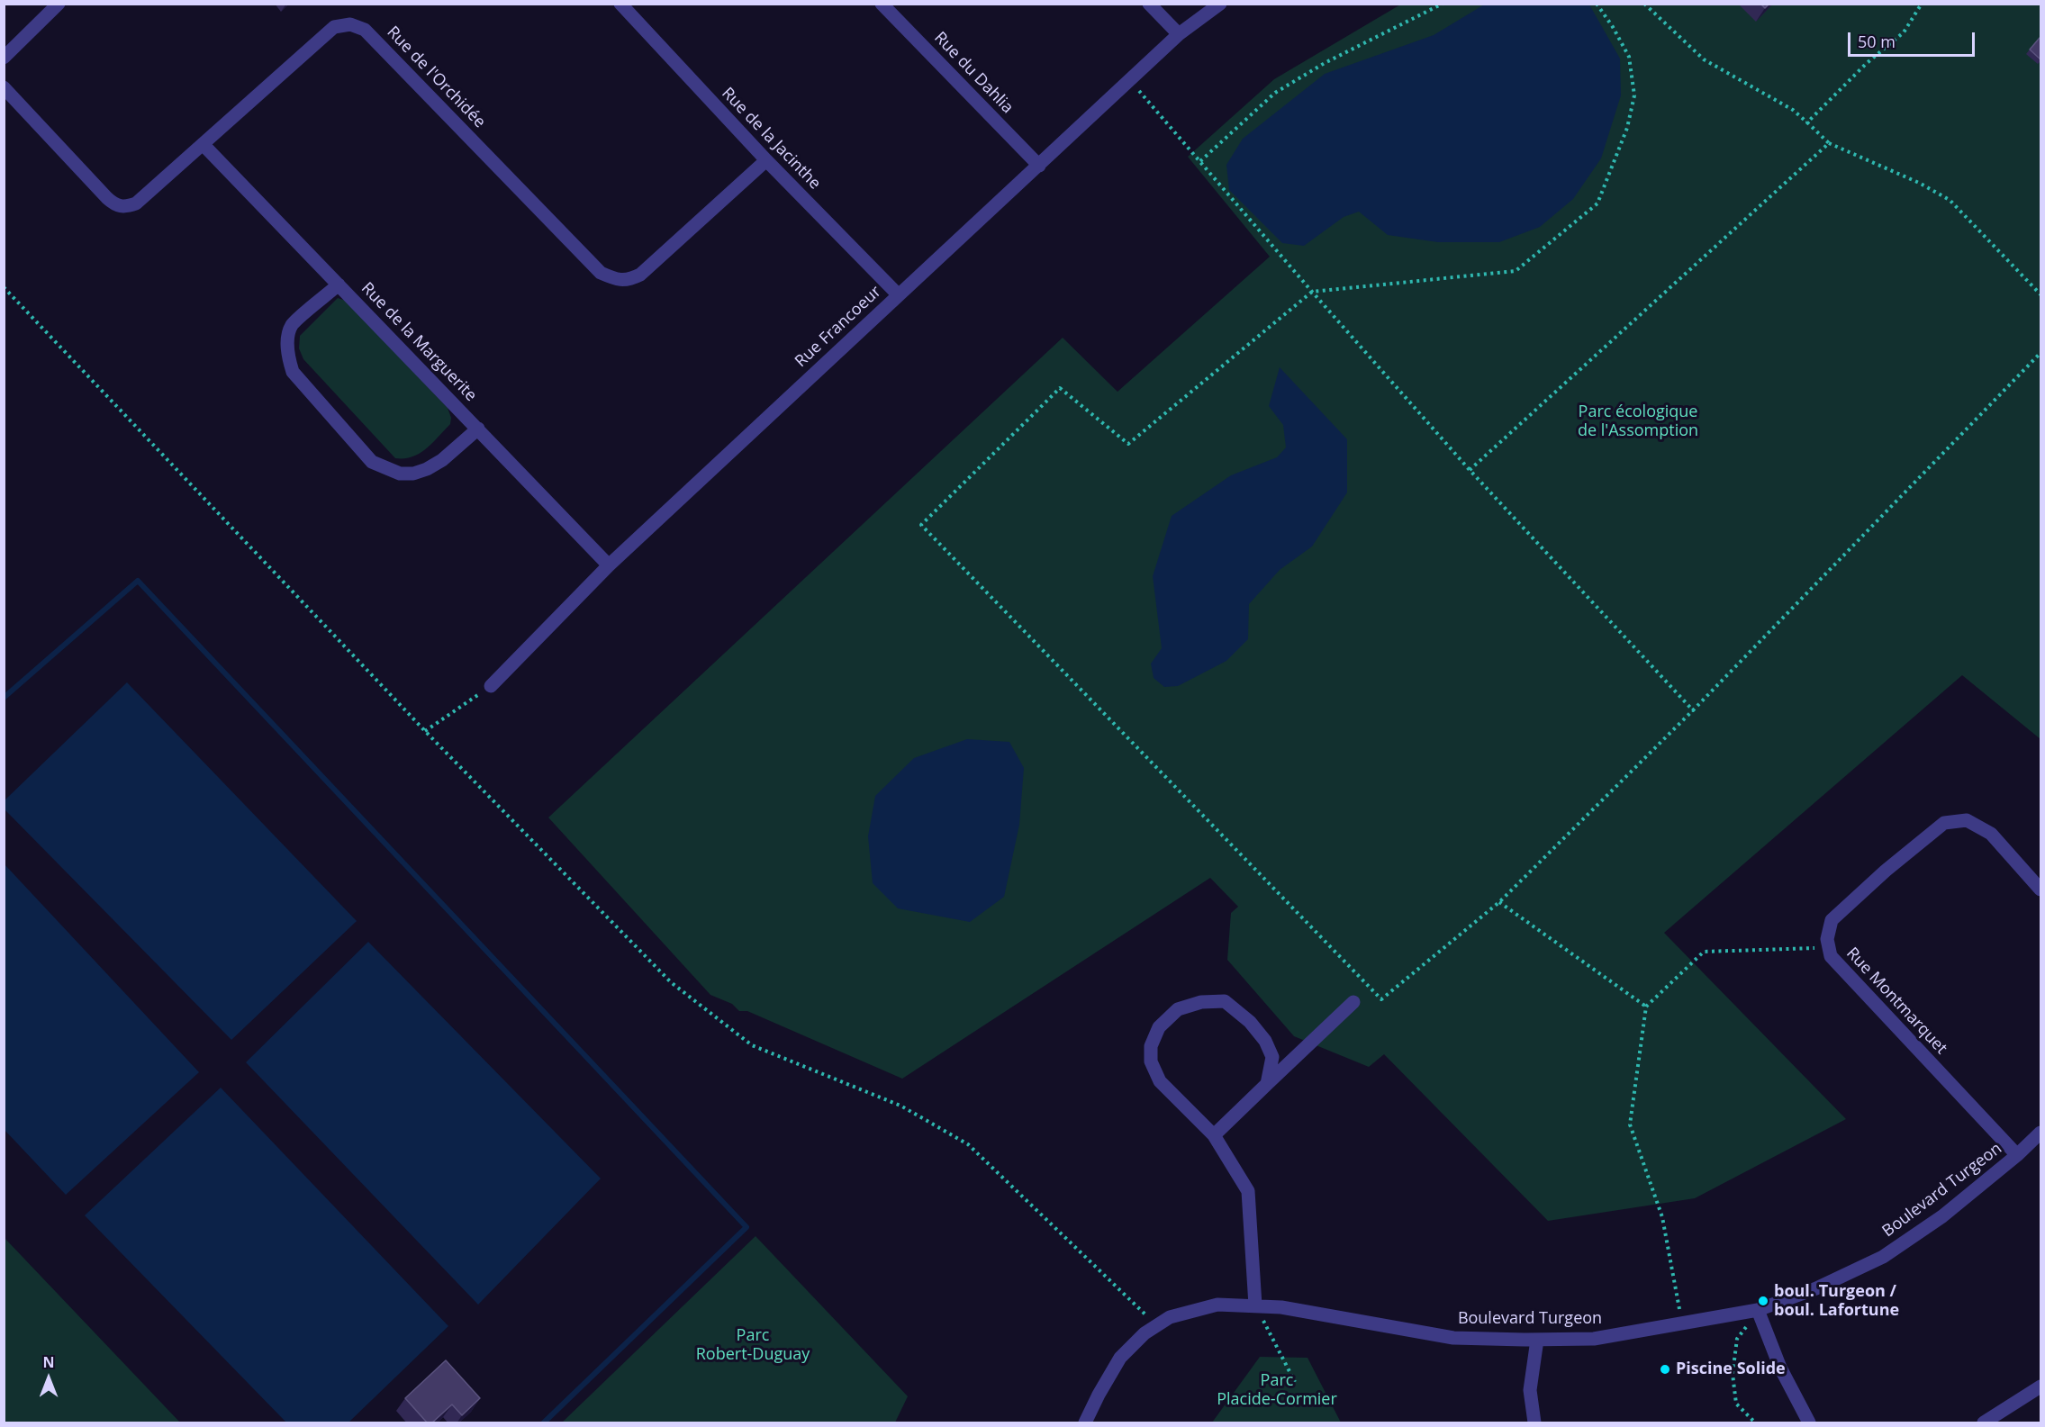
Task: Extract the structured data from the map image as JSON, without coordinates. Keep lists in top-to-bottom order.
{
  "streets": {
    "street": [
      "Rue du Dahlia",
      "Rue de l'Orchidée",
      "Rue de la Jacinthe",
      "Rue Francoeur",
      "Rue de la Marguerite",
      "Rue Montmarquet",
      "Boulevard Turgeon"
    ]
  },
  "crossings": [
    ["Rue du Dahlia", "Rue Francoeur"],
    ["Rue de l'Orchidée", "Rue de la Jacinthe"],
    ["Rue de l'Orchidée", "Rue de la Marguerite"],
    ["Rue de la Jacinthe", "Rue Francoeur"],
    ["Rue Francoeur", "Rue de la Marguerite"],
    ["Rue Montmarquet", "Boulevard Turgeon"]
  ],
  "parks": ["Parc écologique de l'Assomption", "Parc Robert-Duguay", "Parc Placide-Cormier"],
  "places": ["boul. Turgeon / boul. Lafortune", "Piscine Solide"],
  "scale_bar": "50 m",
  "north": "top"
}
